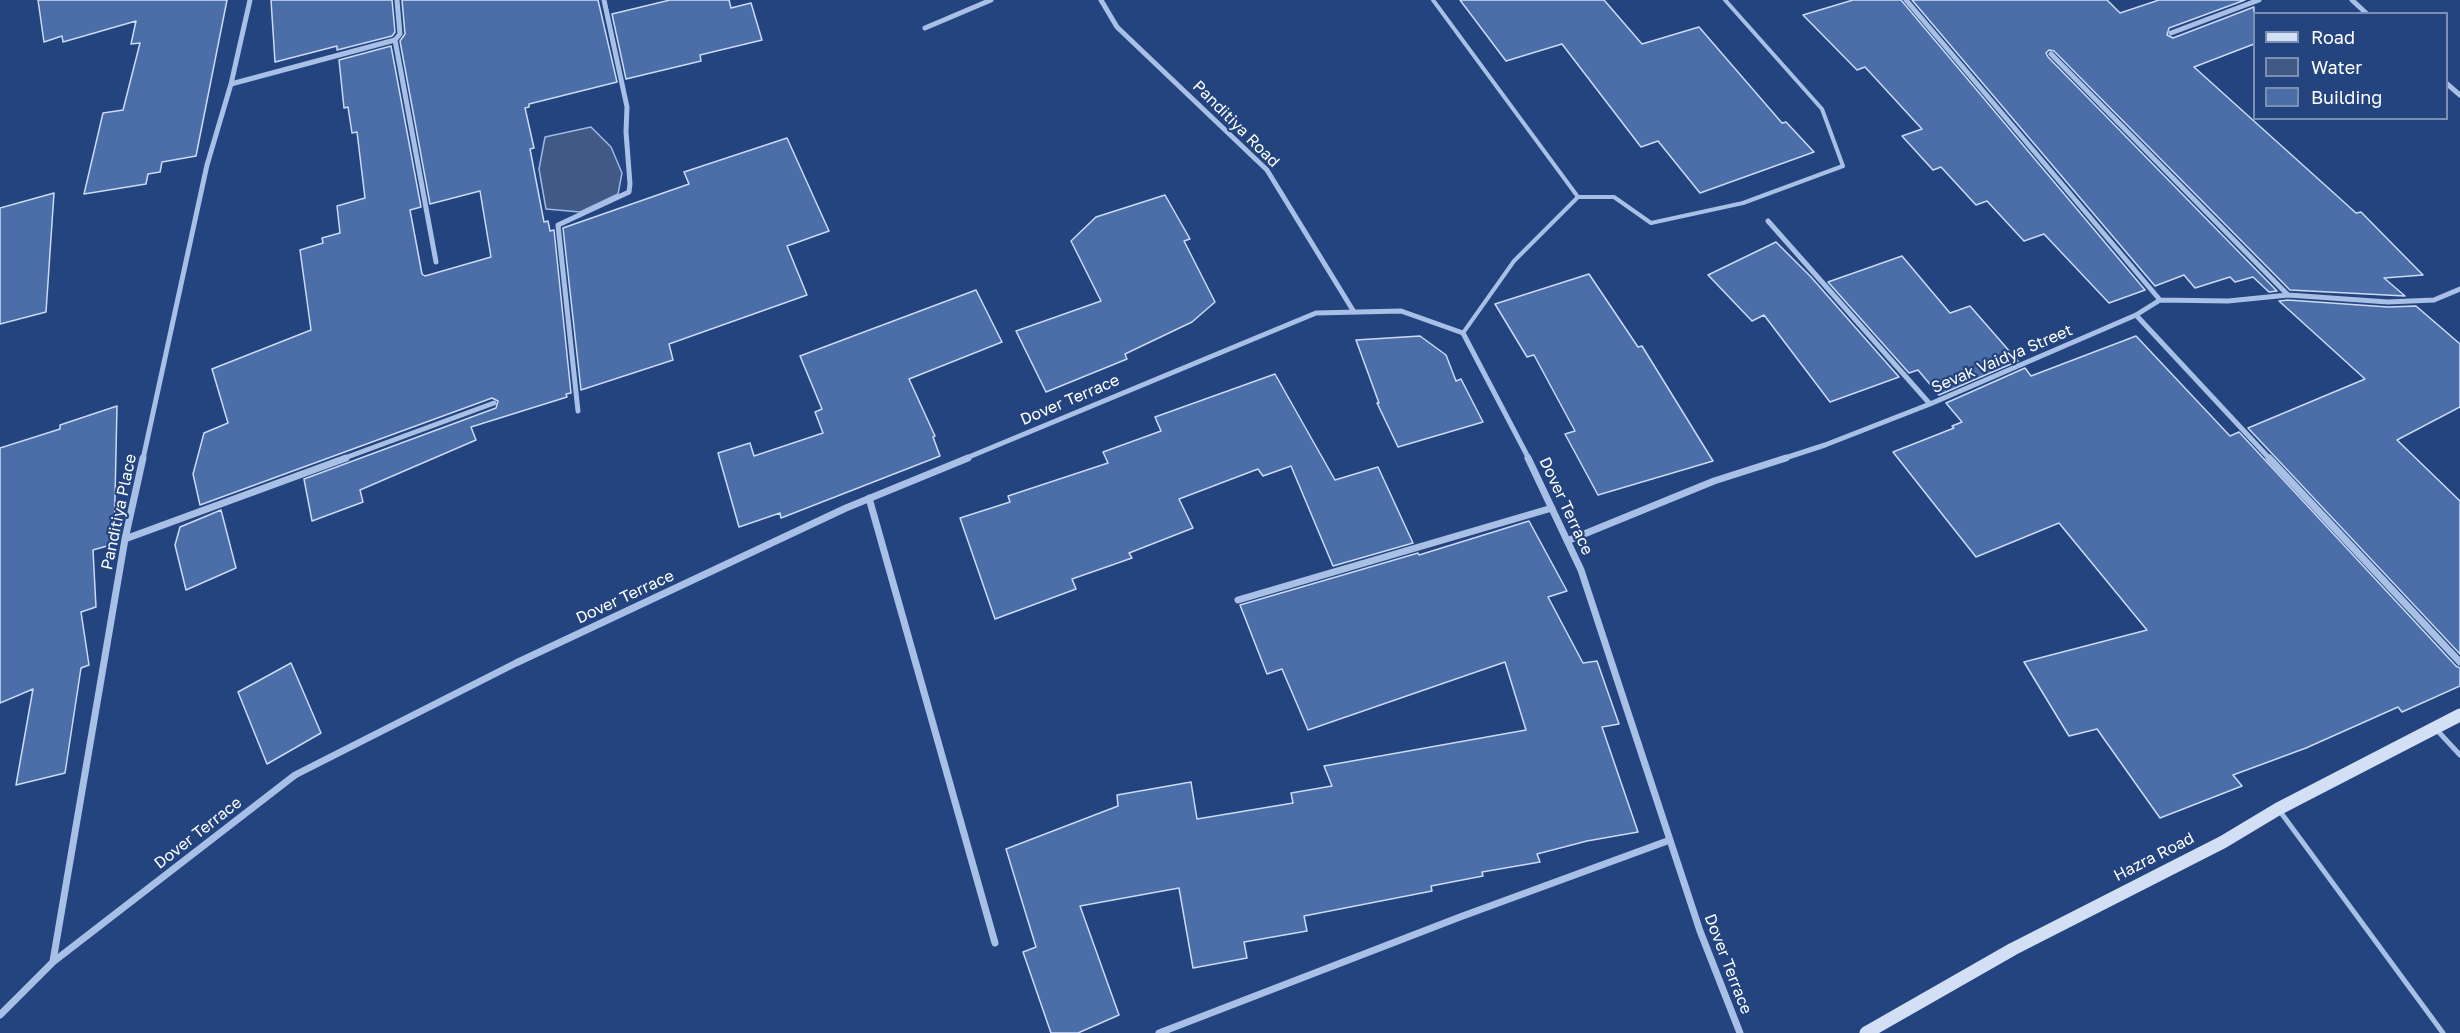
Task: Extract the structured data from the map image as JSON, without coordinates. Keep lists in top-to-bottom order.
{
  "streets": {
    "main road": ["Hazra Road"],
    "street": [
      "Panditiya Road",
      "Sevak Vaidya Street",
      "Dover Terrace",
      "Panditiya Place"
    ]
  },
  "crossings": [
    ["Panditiya Road", "Dover Terrace"],
    ["Sevak Vaidya Street", "Dover Terrace"],
    ["Dover Terrace", "Panditiya Place"]
  ],
  "legend": ["Road", "Water", "Building"]
}
